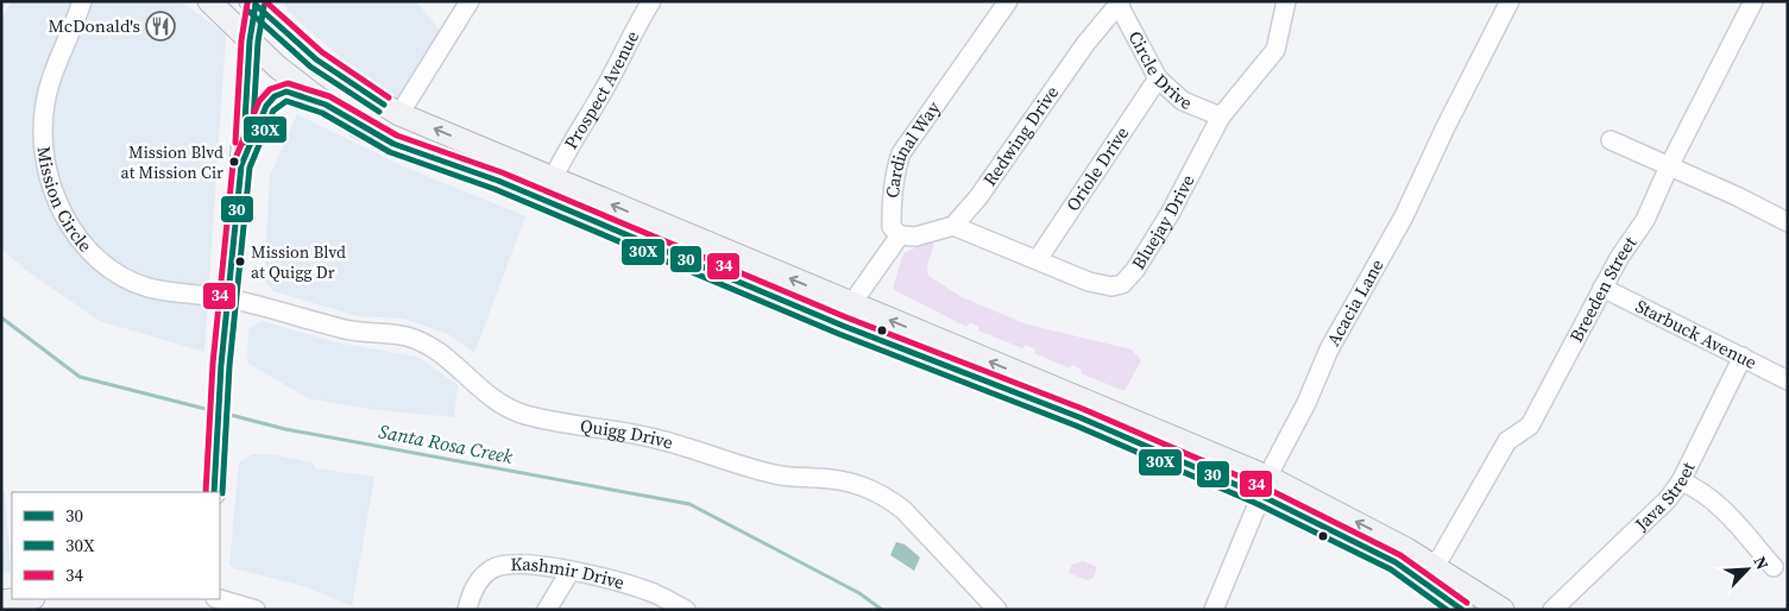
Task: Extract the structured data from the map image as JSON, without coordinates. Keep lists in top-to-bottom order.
{
  "streets": {
    "street": [
      "Circle Drive",
      "Prospect Avenue",
      "Redwing Drive",
      "Cardinal Way",
      "Oriole Drive",
      "Mission Circle",
      "Bluejay Drive",
      "Breeden Street",
      "Acacia Lane",
      "Starbuck Avenue",
      "Quigg Drive",
      "Java Street",
      "Kashmir Drive"
    ]
  },
  "crossings": [
    ["Circle Drive", "Redwing Drive"],
    ["Circle Drive", "Oriole Drive"],
    ["Circle Drive", "Bluejay Drive"],
    ["Redwing Drive", "Bluejay Drive"],
    ["Oriole Drive", "Bluejay Drive"],
    ["Mission Circle", "Quigg Drive"],
    ["Breeden Street", "Starbuck Avenue"],
    ["Starbuck Avenue", "Java Street"]
  ],
  "water": ["Santa Rosa Creek"],
  "places": {
    "restaurant": ["McDonald's"],
    "other": ["Mission Blvd at Mission Cir", "Mission Blvd at Quigg Dr"]
  },
  "lines": ["transit line 34", "transit line 30", "transit line 30X"],
  "legend": ["30", "30X", "34"],
  "north": "top right"
}
